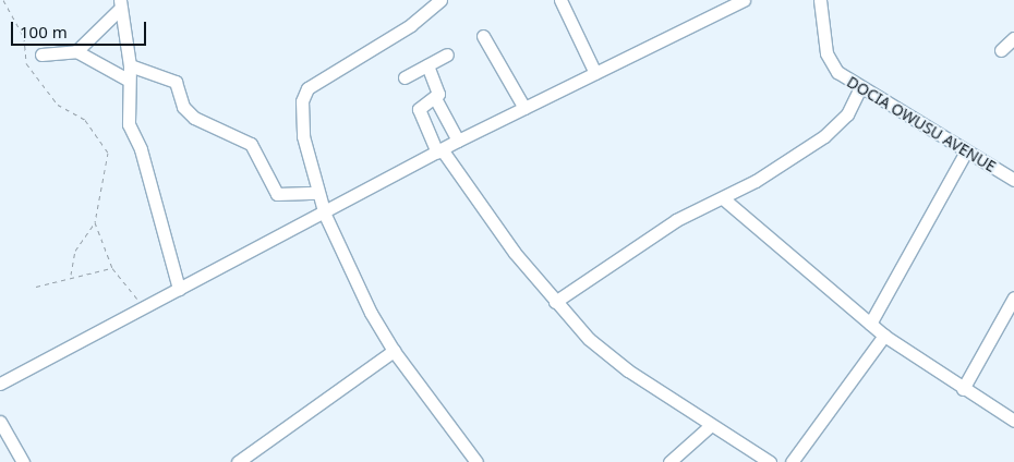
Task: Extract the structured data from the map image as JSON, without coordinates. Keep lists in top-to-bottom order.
{
  "streets": {
    "street": ["DOCIA OWUSU AVENUE"]
  },
  "scale_bar": "100 m"
}
